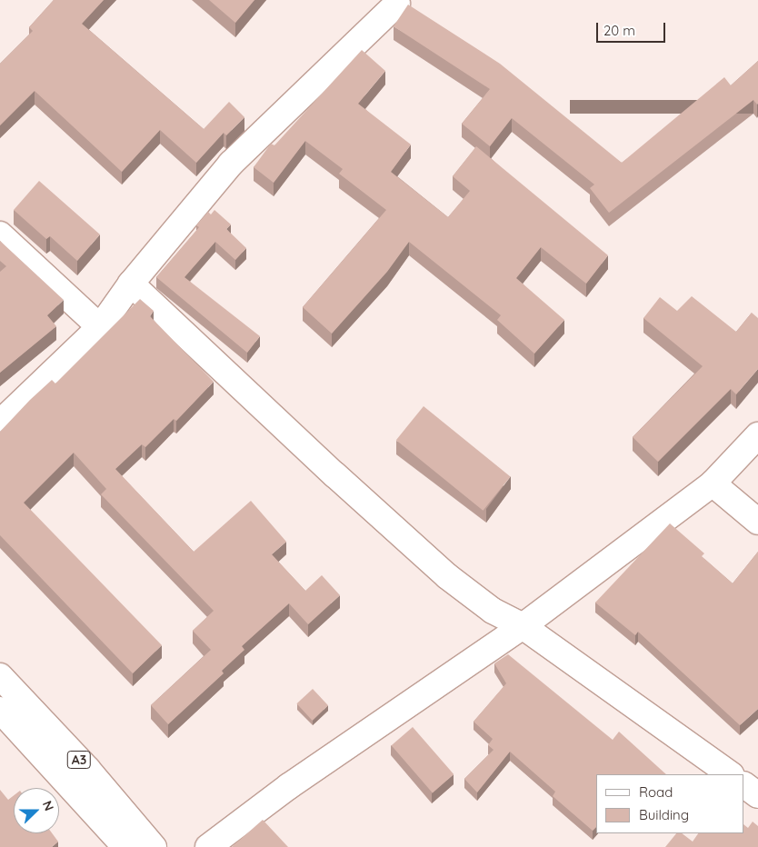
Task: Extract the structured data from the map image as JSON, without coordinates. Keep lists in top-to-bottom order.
{
  "streets": {
    "main road": ["A3"]
  },
  "legend": ["Road", "Building"],
  "scale_bar": "20 m",
  "north": "right"
}
